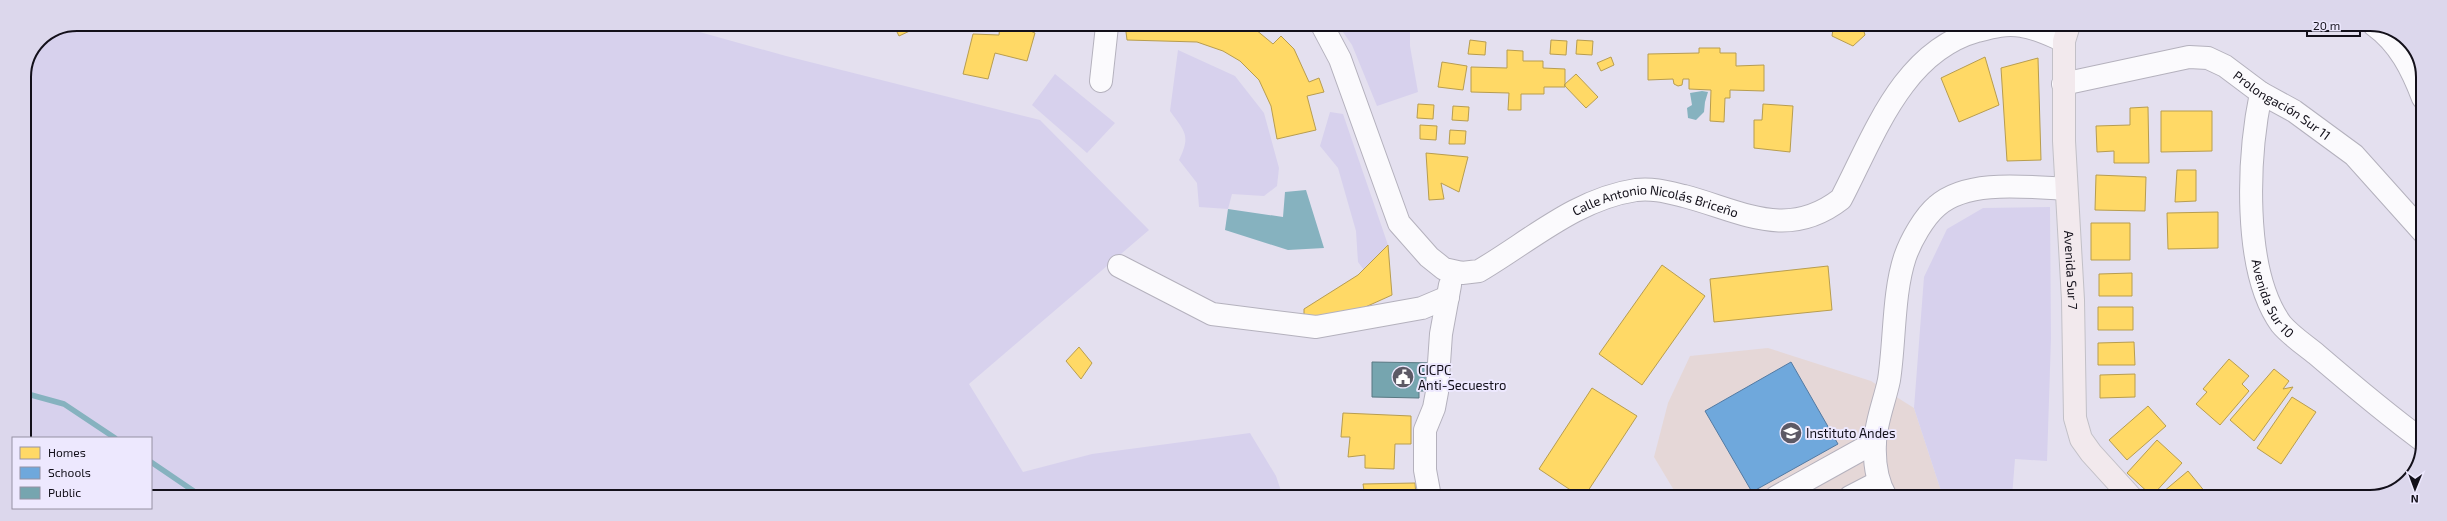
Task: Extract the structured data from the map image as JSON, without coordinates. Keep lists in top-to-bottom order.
{
  "streets": {
    "main road": ["Avenida Sur 7"],
    "street": ["Prolongación Sur 11", "Calle Antonio Nicolás Briceño", "Avenida Sur 10"]
  },
  "crossings": [
    ["Prolongación Sur 11", "Avenida Sur 7"],
    ["Prolongación Sur 11", "Avenida Sur 10"],
    ["Calle Antonio Nicolás Briceño", "Avenida Sur 7"]
  ],
  "places": {
    "public building": ["CICPC Anti-Secuestro"],
    "school or university": ["Instituto Andes"]
  },
  "legend": ["Homes", "Schools", "Public"],
  "scale_bar": "20 m",
  "north": "bottom"
}
